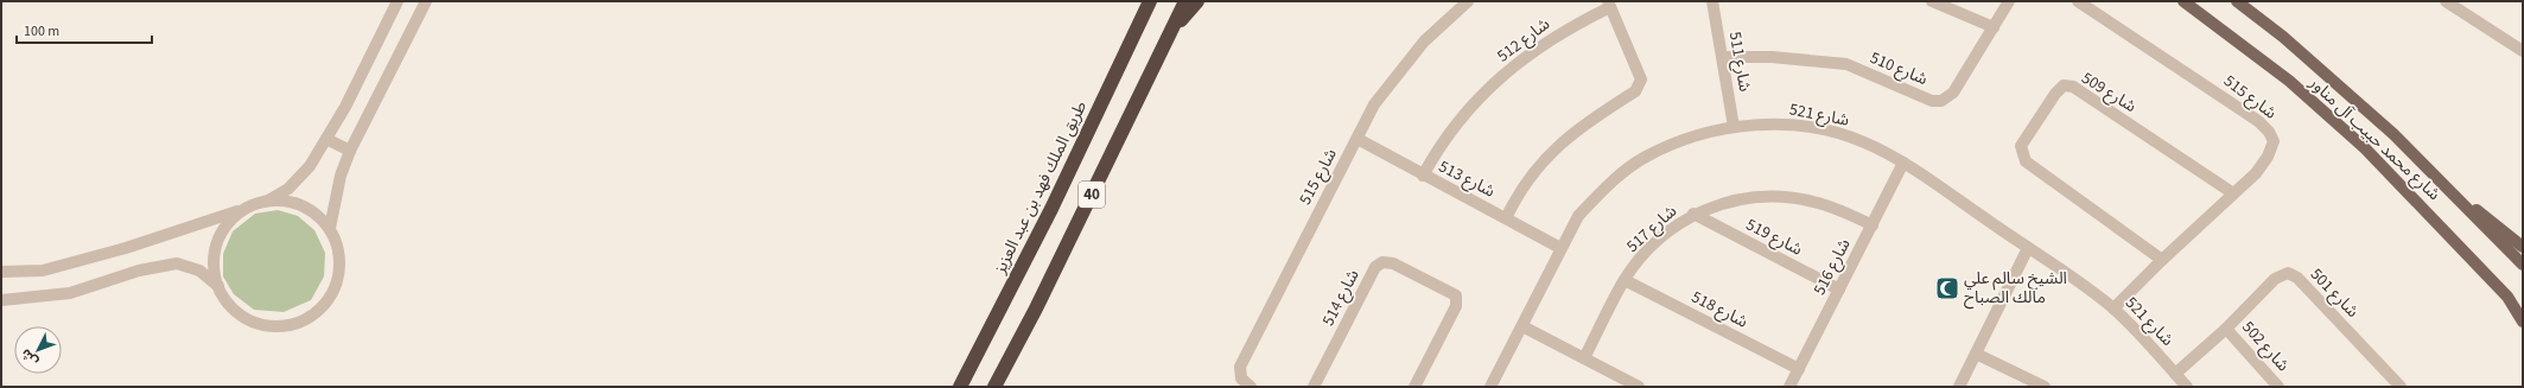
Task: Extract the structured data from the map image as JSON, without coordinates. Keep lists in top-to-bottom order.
{
  "streets": {
    "highway": ["طريق الملك فهد بن عبد العزيز", "40"],
    "main road": ["شارع محمد حبيب آل مناور"],
    "street": [
      "شارع 512",
      "شارع 511",
      "شارع 510",
      "شارع 509",
      "شارع 515",
      "شارع 521",
      "شارع 513",
      "شارع 517",
      "شارع 519",
      "شارع 516",
      "شارع 501",
      "شارع 514",
      "شارع 518",
      "شارع 502"
    ]
  },
  "crossings": [
    ["شارع 512", "شارع 513"],
    ["شارع 511", "شارع 510"],
    ["شارع 511", "شارع 521"],
    ["شارع 509", "شارع 515"],
    ["شارع 515", "شارع 521"],
    ["شارع 515", "شارع 513"],
    ["شارع 521", "شارع 513"],
    ["شارع 521", "شارع 516"],
    ["شارع 521", "شارع 501"],
    ["شارع 517", "شارع 519"],
    ["شارع 517", "شارع 516"],
    ["شارع 517", "شارع 518"],
    ["شارع 519", "شارع 516"],
    ["شارع 516", "شارع 518"],
    ["شارع 501", "شارع 502"]
  ],
  "places": {
    "mosque": ["الشيخ سالم علي مالك الصباح"]
  },
  "scale_bar": "100 m",
  "north": "bottom left"
}
